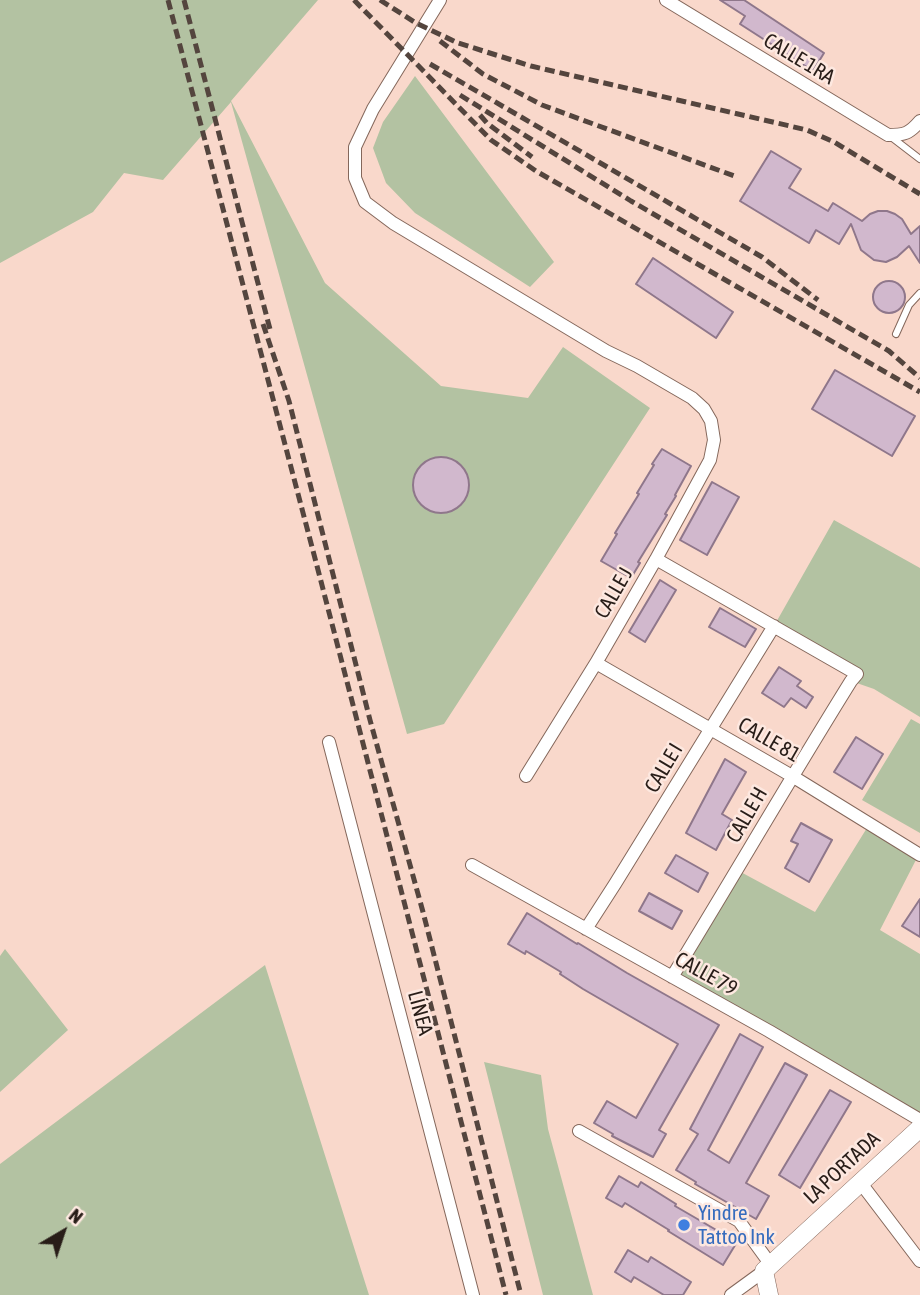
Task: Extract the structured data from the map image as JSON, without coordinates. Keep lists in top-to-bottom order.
{
  "streets": {
    "street": [
      "CALLE 1RA",
      "CALLE J",
      "CALLE 81",
      "CALLE I",
      "CALLE H",
      "CALLE 79",
      "LÍNEA",
      "LA PORTADA"
    ]
  },
  "crossings": [
    ["CALLE J", "CALLE 81"],
    ["CALLE 81", "CALLE I"],
    ["CALLE 81", "CALLE H"],
    ["CALLE I", "CALLE H"],
    ["CALLE I", "CALLE 79"],
    ["CALLE H", "CALLE 79"]
  ],
  "places": ["Yindre Tattoo Ink"],
  "north": "top right"
}
